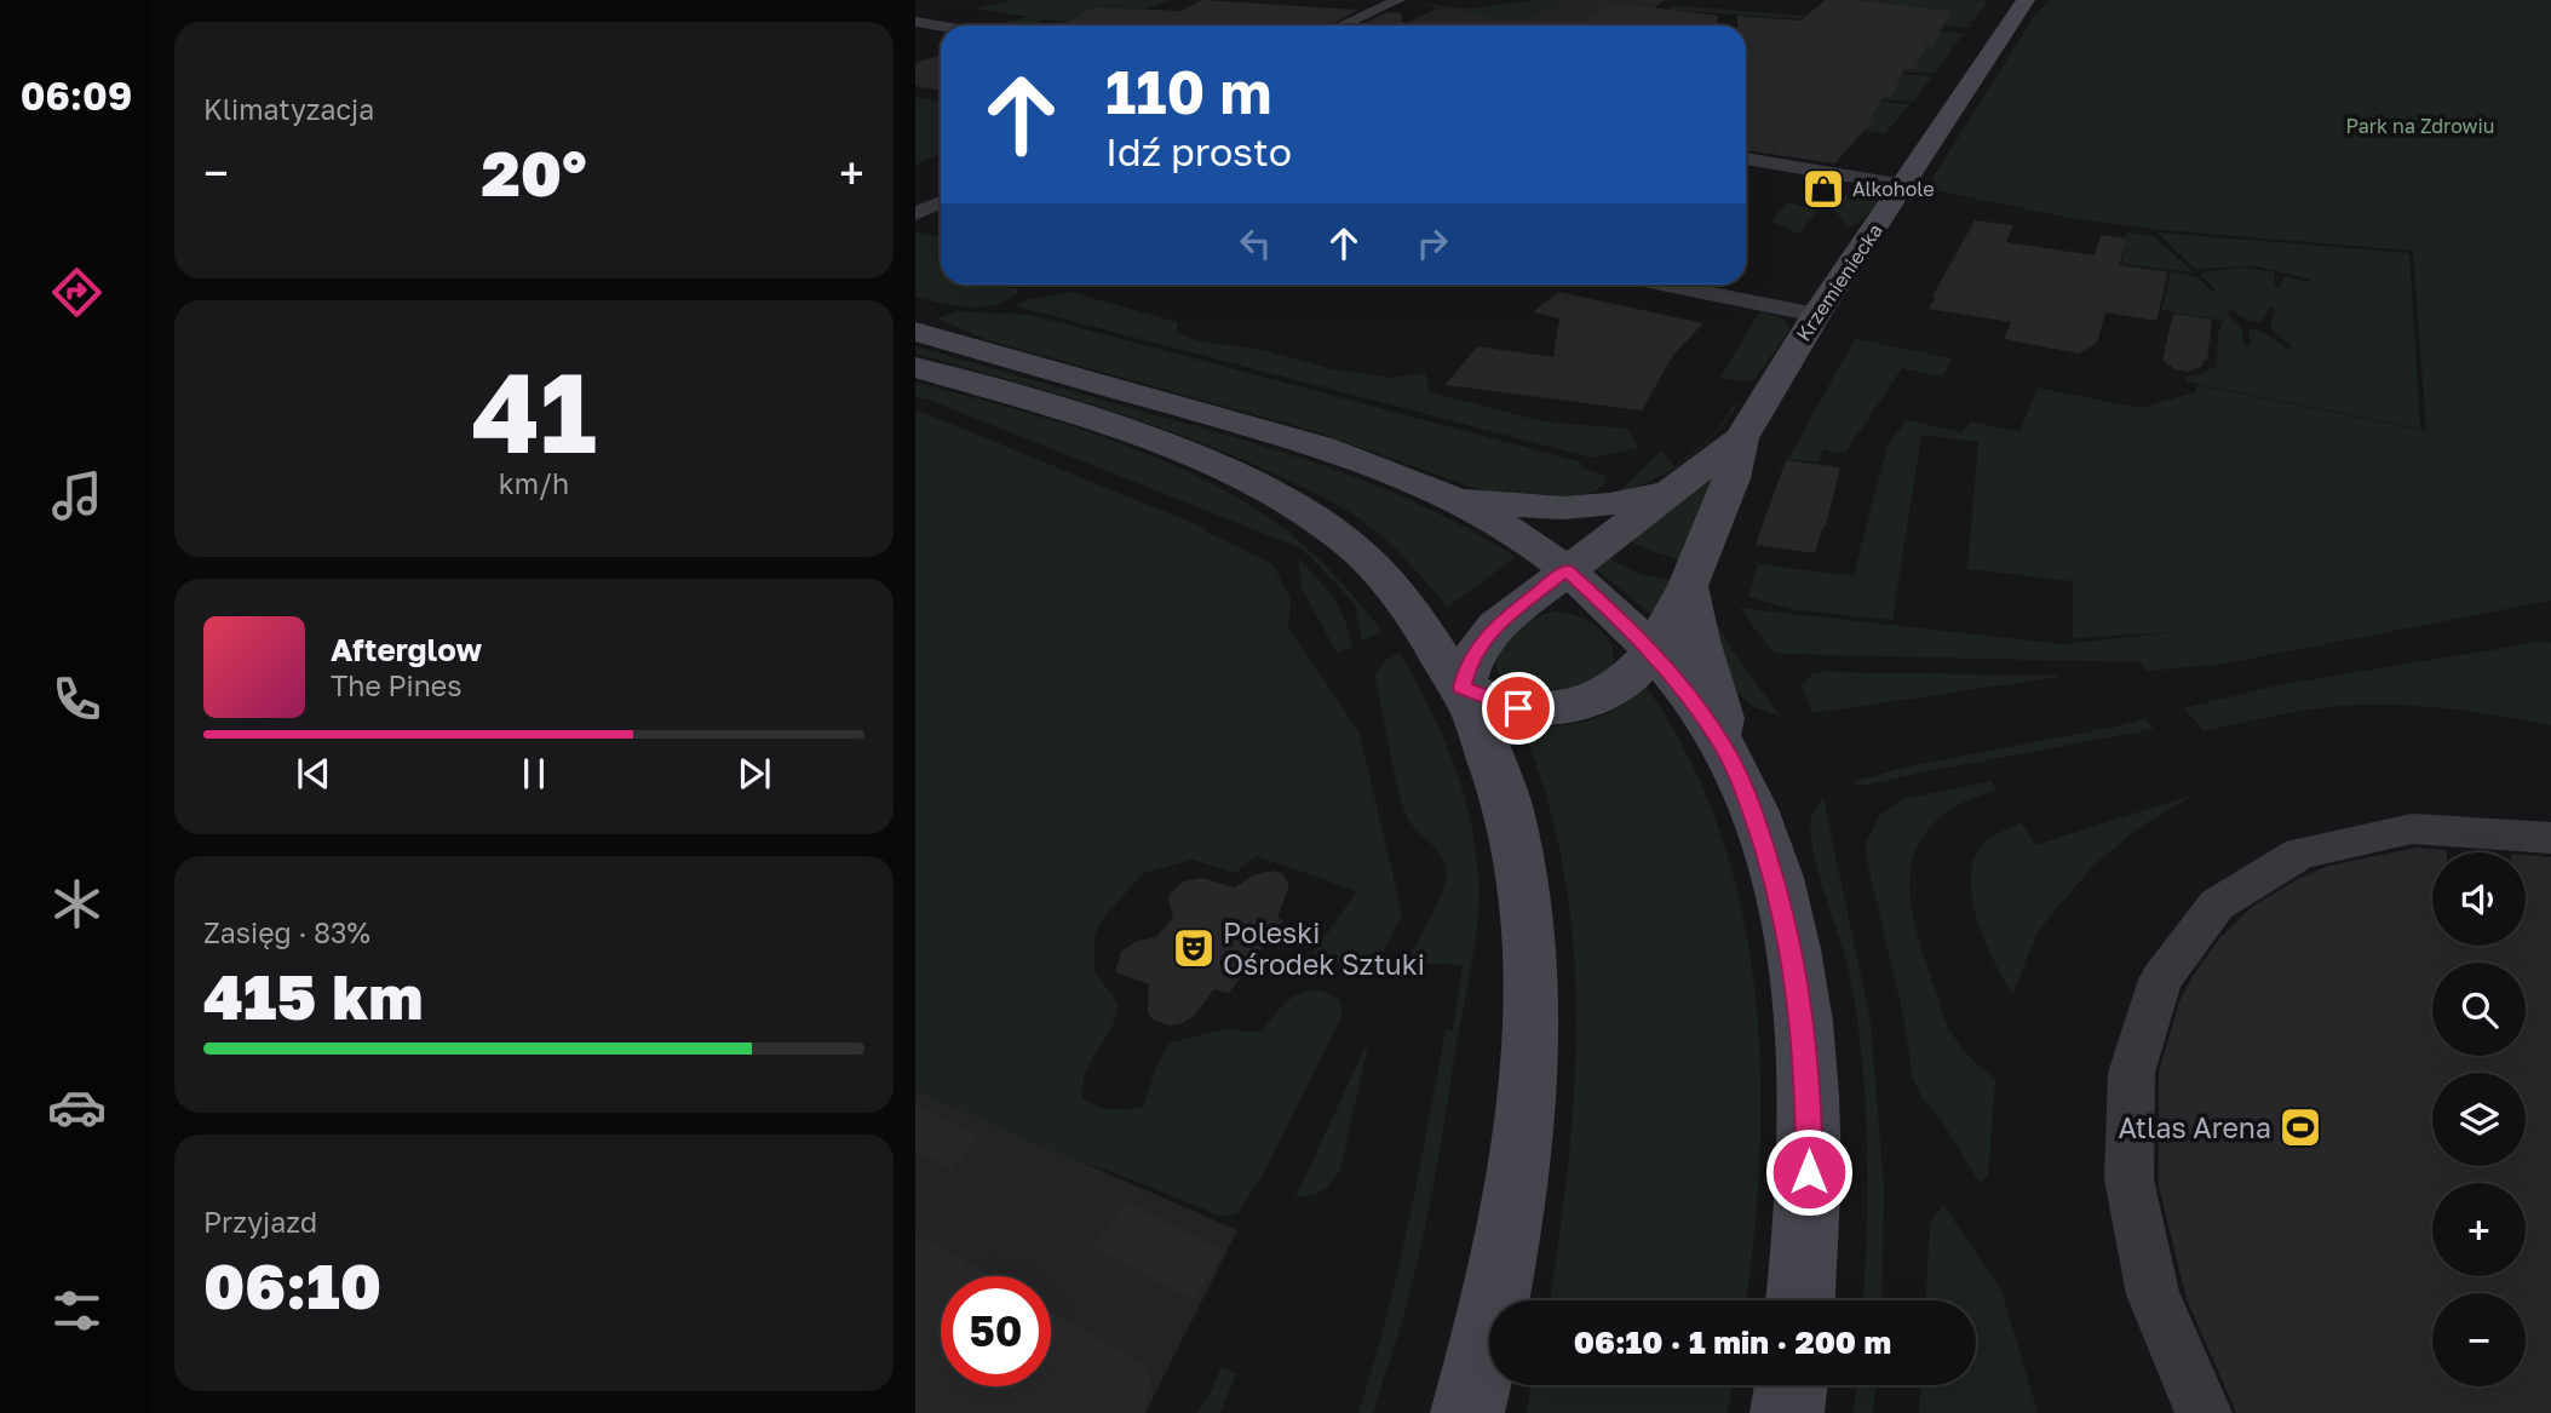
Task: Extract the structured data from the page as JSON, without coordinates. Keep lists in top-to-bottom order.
{
  "streets": {
    "main road": ["Krzemieniecka"]
  },
  "parks": ["Park na Zdrowiu"],
  "places": {
    "shop": ["Alkohole"],
    "theatre": ["Poleski Ośrodek Sztuki"],
    "sports": ["Atlas Arena"]
  },
  "page": {
    "tabs": "06:09",
    "tile": [
      "Klimatyzacja",
      ["41", "km/h"],
      ["Zasięg · 83%", "415 km"],
      ["Przyjazd", "06:10"]
    ],
    "turn": ["110 m", "Idź prosto"],
    "heat": ["−", "20°", "+"],
    "song": ["Afterglow", "The Pines"],
    "map_buttons": ["+", "−"],
    "limit": "50",
    "trip": "06:10 · 1 min · 200 m"
  }
}
